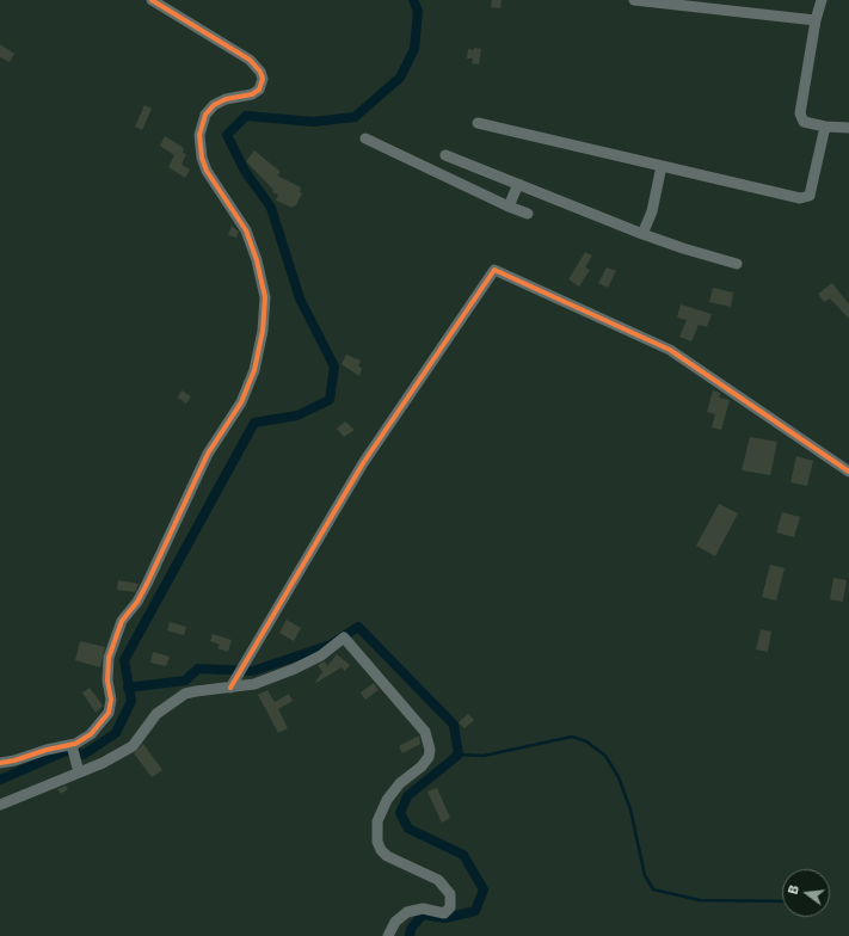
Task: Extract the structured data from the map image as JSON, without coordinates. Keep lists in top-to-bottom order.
{
  "north": "left"
}
